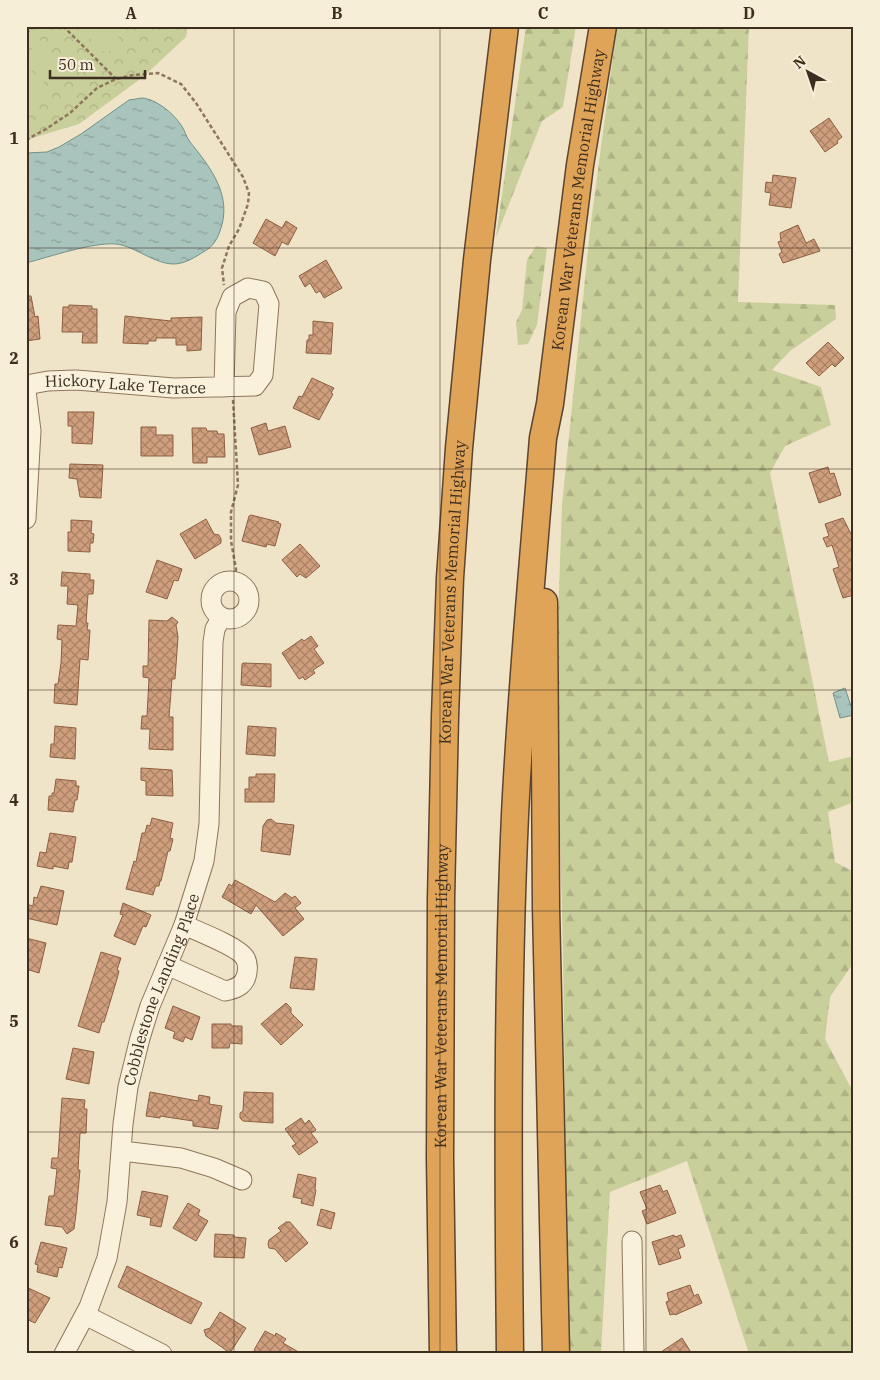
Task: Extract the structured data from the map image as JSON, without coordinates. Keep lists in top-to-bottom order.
{
  "streets": {
    "highway": ["Korean War Veterans Memorial Highway"],
    "street": ["Hickory Lake Terrace", "Cobblestone Landing Place"]
  },
  "scale_bar": "50 m",
  "north": "top left",
  "grid": {
    "columns": [
      "A",
      "B",
      "C",
      "D"
    ],
    "rows": [
      "1",
      "2",
      "3",
      "4",
      "5",
      "6"
    ]
  }
}
